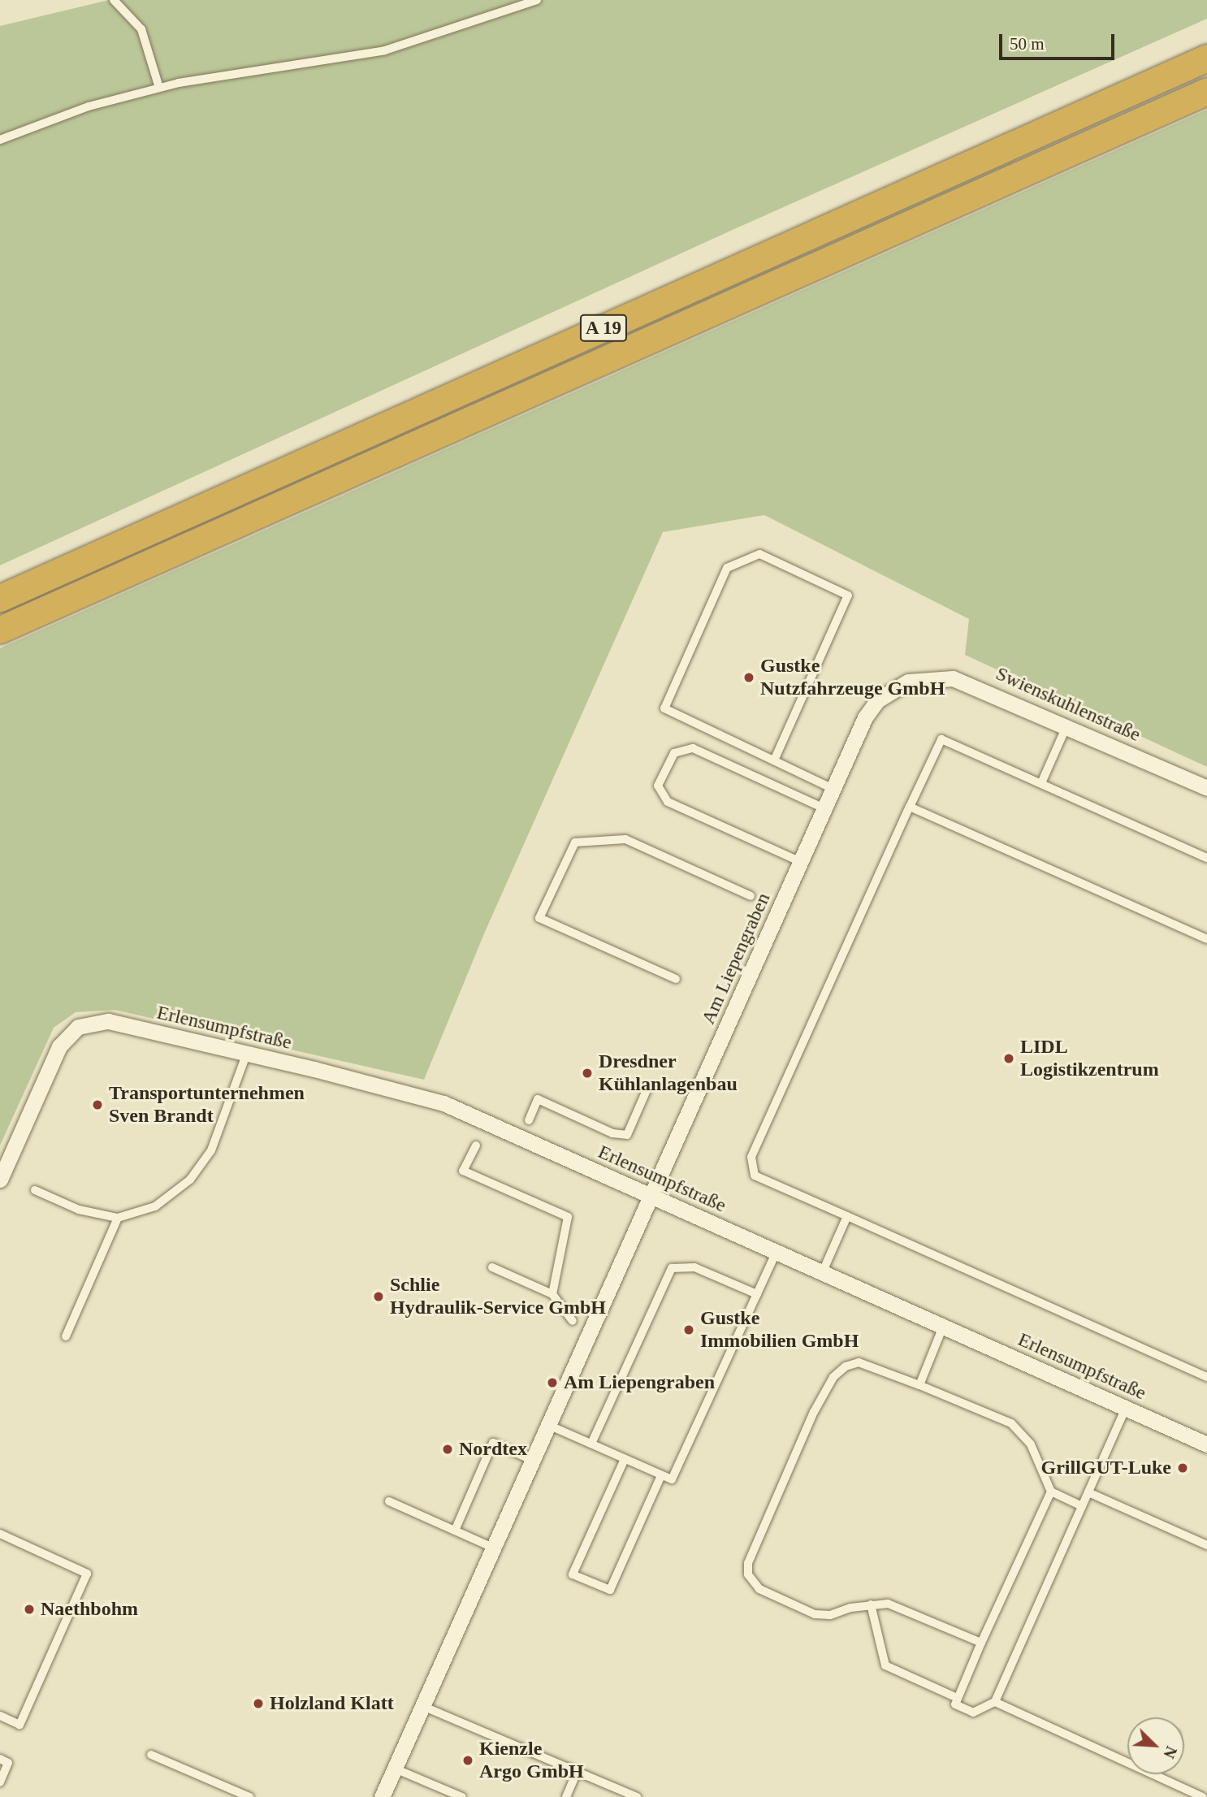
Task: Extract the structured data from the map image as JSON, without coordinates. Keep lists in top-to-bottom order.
{
  "streets": {
    "highway": ["A 19"],
    "street": ["Swienskuhlenstraße", "Am Liepengraben", "Erlensumpfstraße"]
  },
  "crossings": [
    ["Swienskuhlenstraße", "Am Liepengraben"],
    ["Am Liepengraben", "Erlensumpfstraße"]
  ],
  "places": [
    "Gustke Nutzfahrzeuge GmbH",
    "LIDL Logistikzentrum",
    "Dresdner Kühlanlagenbau",
    "Transportunternehmen Sven Brandt",
    "Schlie Hydraulik-Service GmbH",
    "Gustke Immobilien GmbH",
    "Am Liepengraben",
    "Nordtex",
    "GrillGUT-Luke",
    "Naethbohm",
    "Holzland Klatt",
    "Kienzle Argo GmbH"
  ],
  "scale_bar": "50 m",
  "north": "bottom right"
}
